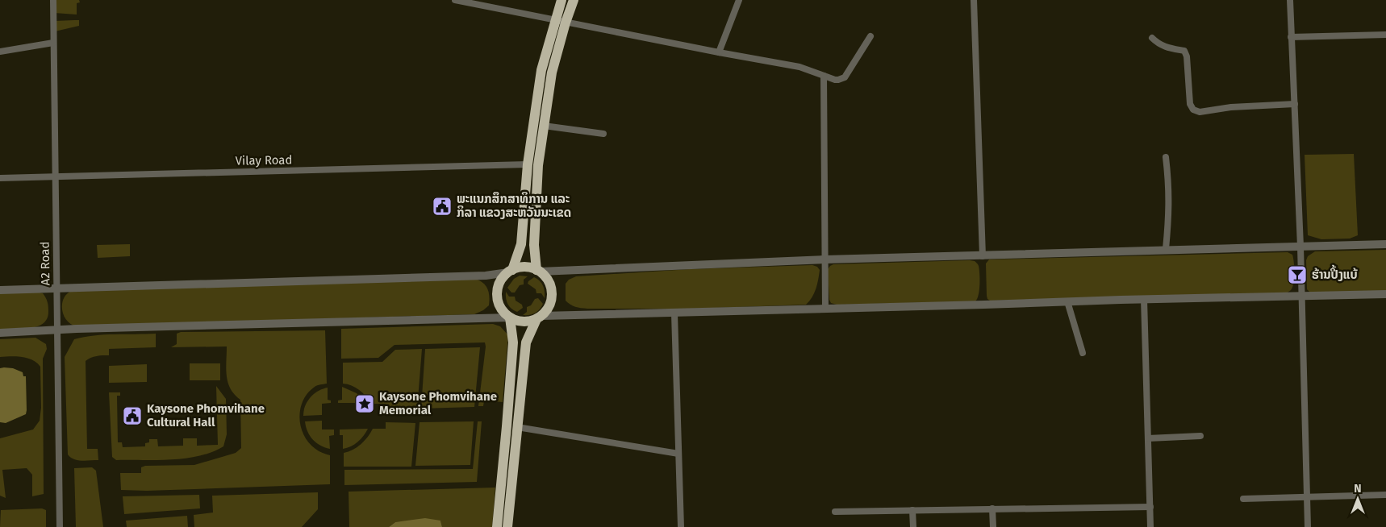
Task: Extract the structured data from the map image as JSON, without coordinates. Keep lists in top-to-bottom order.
{
  "streets": {
    "street": ["Vilay Road", "A2 Road"]
  },
  "crossings": [
    ["Vilay Road", "A2 Road"]
  ],
  "places": {
    "public building": ["ພະແນກສຶກສາທິການ ແລະ ກິລາ ແຂວງສະຫວັນນະເຂດ", "Kaysone Phomvihane Cultural Hall"],
    "bar": ["ຮ້ານປີ້ງແບ້"],
    "place": ["Kaysone Phomvihane Memorial"]
  },
  "north": "top"
}
